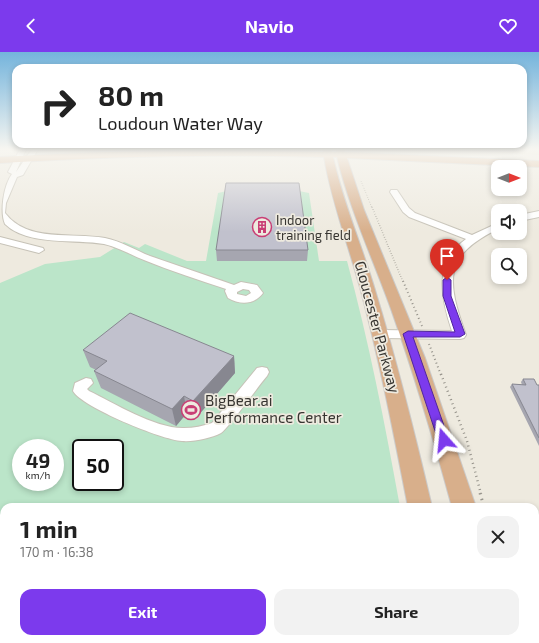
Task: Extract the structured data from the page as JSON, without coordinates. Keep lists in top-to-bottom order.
{
  "streets": {
    "main road": ["Gloucester Parkway"]
  },
  "places": {
    "building": ["Indoor training field"],
    "sports": ["BigBear.ai Performance Center"]
  },
  "north": "right",
  "page": {
    "header": "Navio",
    "turn": ["80 m", "Loudoun Water Way"],
    "speed": "49 km/h",
    "limit": "50",
    "heading": ["1 min", "170 m · 16:38"],
    "buttons": ["Exit", "Share"]
  }
}
